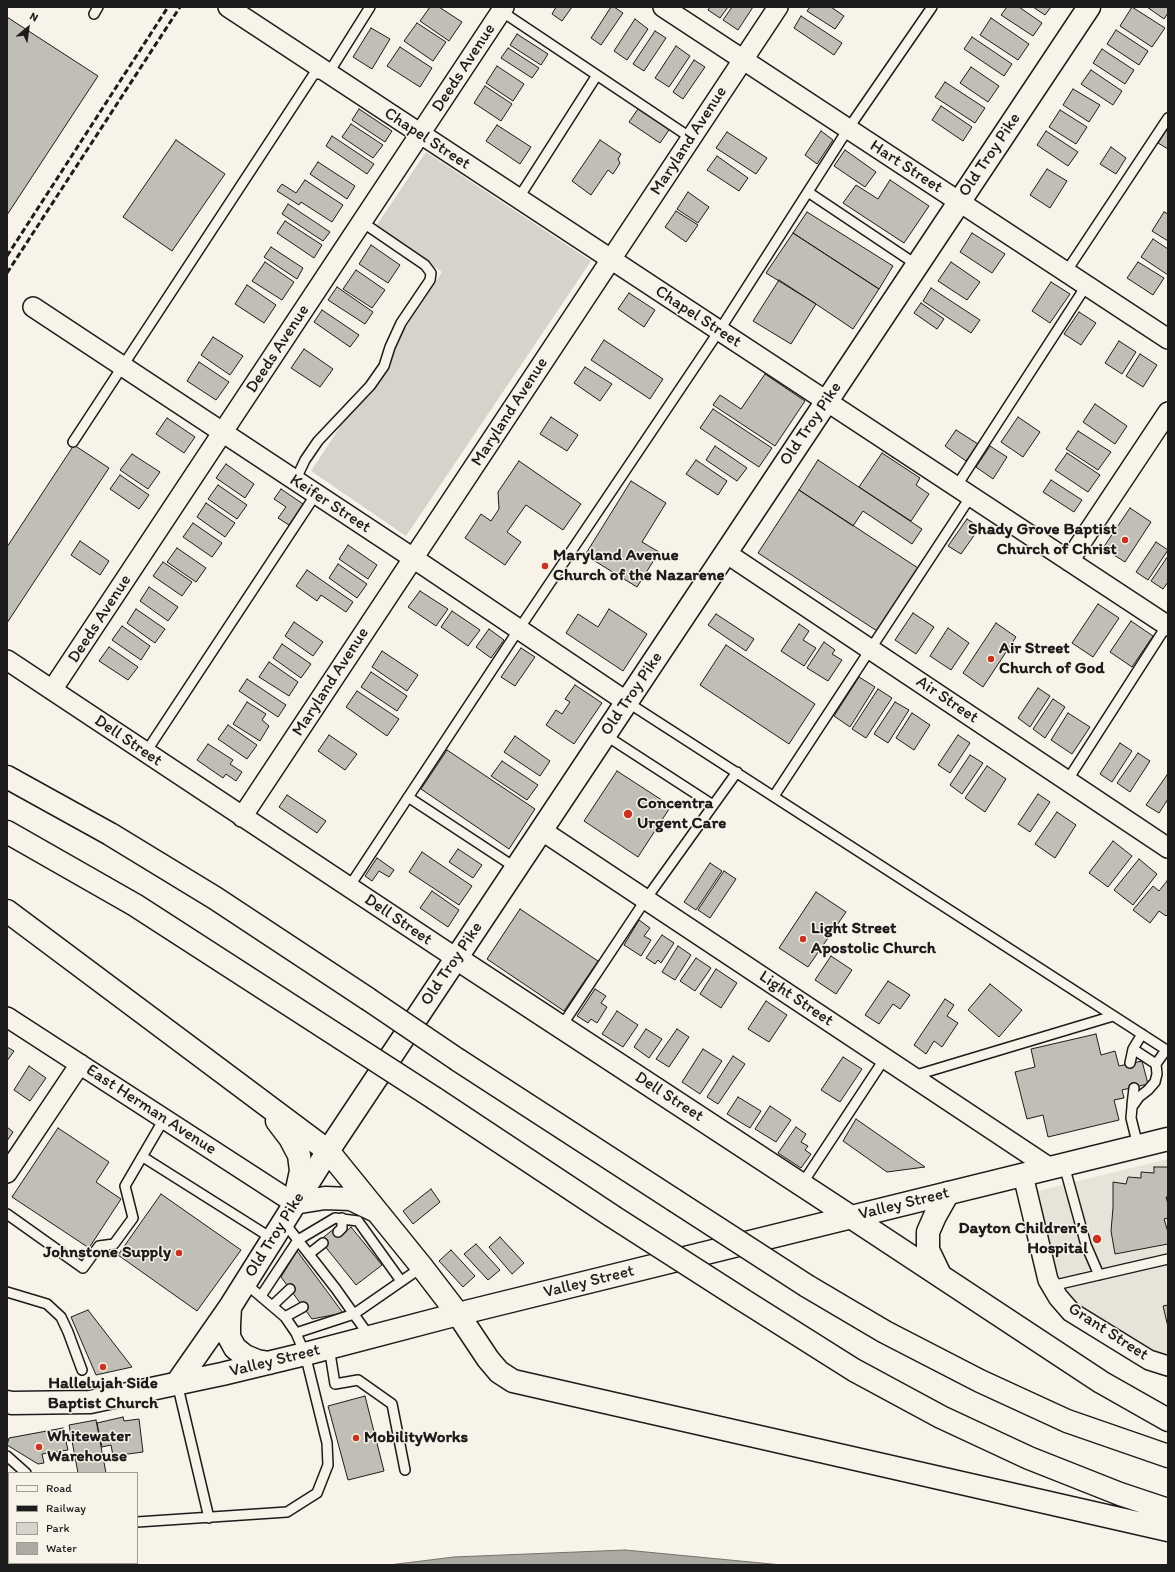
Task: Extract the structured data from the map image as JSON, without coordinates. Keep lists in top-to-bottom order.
{
  "streets": {
    "main road": ["Old Troy Pike", "Dell Street", "Valley Street"],
    "street": [
      "Deeds Avenue",
      "Chapel Street",
      "Maryland Avenue",
      "Hart Street",
      "Keifer Street",
      "Air Street",
      "Light Street",
      "East Herman Avenue",
      "Grant Street"
    ]
  },
  "crossings": [
    ["Deeds Avenue", "Chapel Street"],
    ["Deeds Avenue", "Keifer Street"],
    ["Deeds Avenue", "Dell Street"],
    ["Chapel Street", "Maryland Avenue"],
    ["Chapel Street", "Old Troy Pike"],
    ["Maryland Avenue", "Hart Street"],
    ["Maryland Avenue", "Keifer Street"],
    ["Maryland Avenue", "Dell Street"],
    ["Old Troy Pike", "Hart Street"],
    ["Old Troy Pike", "Keifer Street"],
    ["Old Troy Pike", "Air Street"],
    ["Old Troy Pike", "Dell Street"],
    ["Old Troy Pike", "Light Street"],
    ["Old Troy Pike", "East Herman Avenue"],
    ["Old Troy Pike", "Valley Street"],
    ["Dell Street", "Valley Street"],
    ["Light Street", "Valley Street"],
    ["Valley Street", "Grant Street"]
  ],
  "places": [
    "Shady Grove Baptist Church of Christ",
    "Maryland Avenue Church of the Nazarene",
    "Air Street Church of God",
    "Concentra Urgent Care",
    "Light Street Apostolic Church",
    "Dayton Children’s Hospital",
    "Johnstone Supply",
    "Hallelujah Side Baptist Church",
    "MobilityWorks",
    "Whitewater Warehouse"
  ],
  "legend": [
    "Road",
    "Railway",
    "Park",
    "Water"
  ],
  "north": "top right"
}
